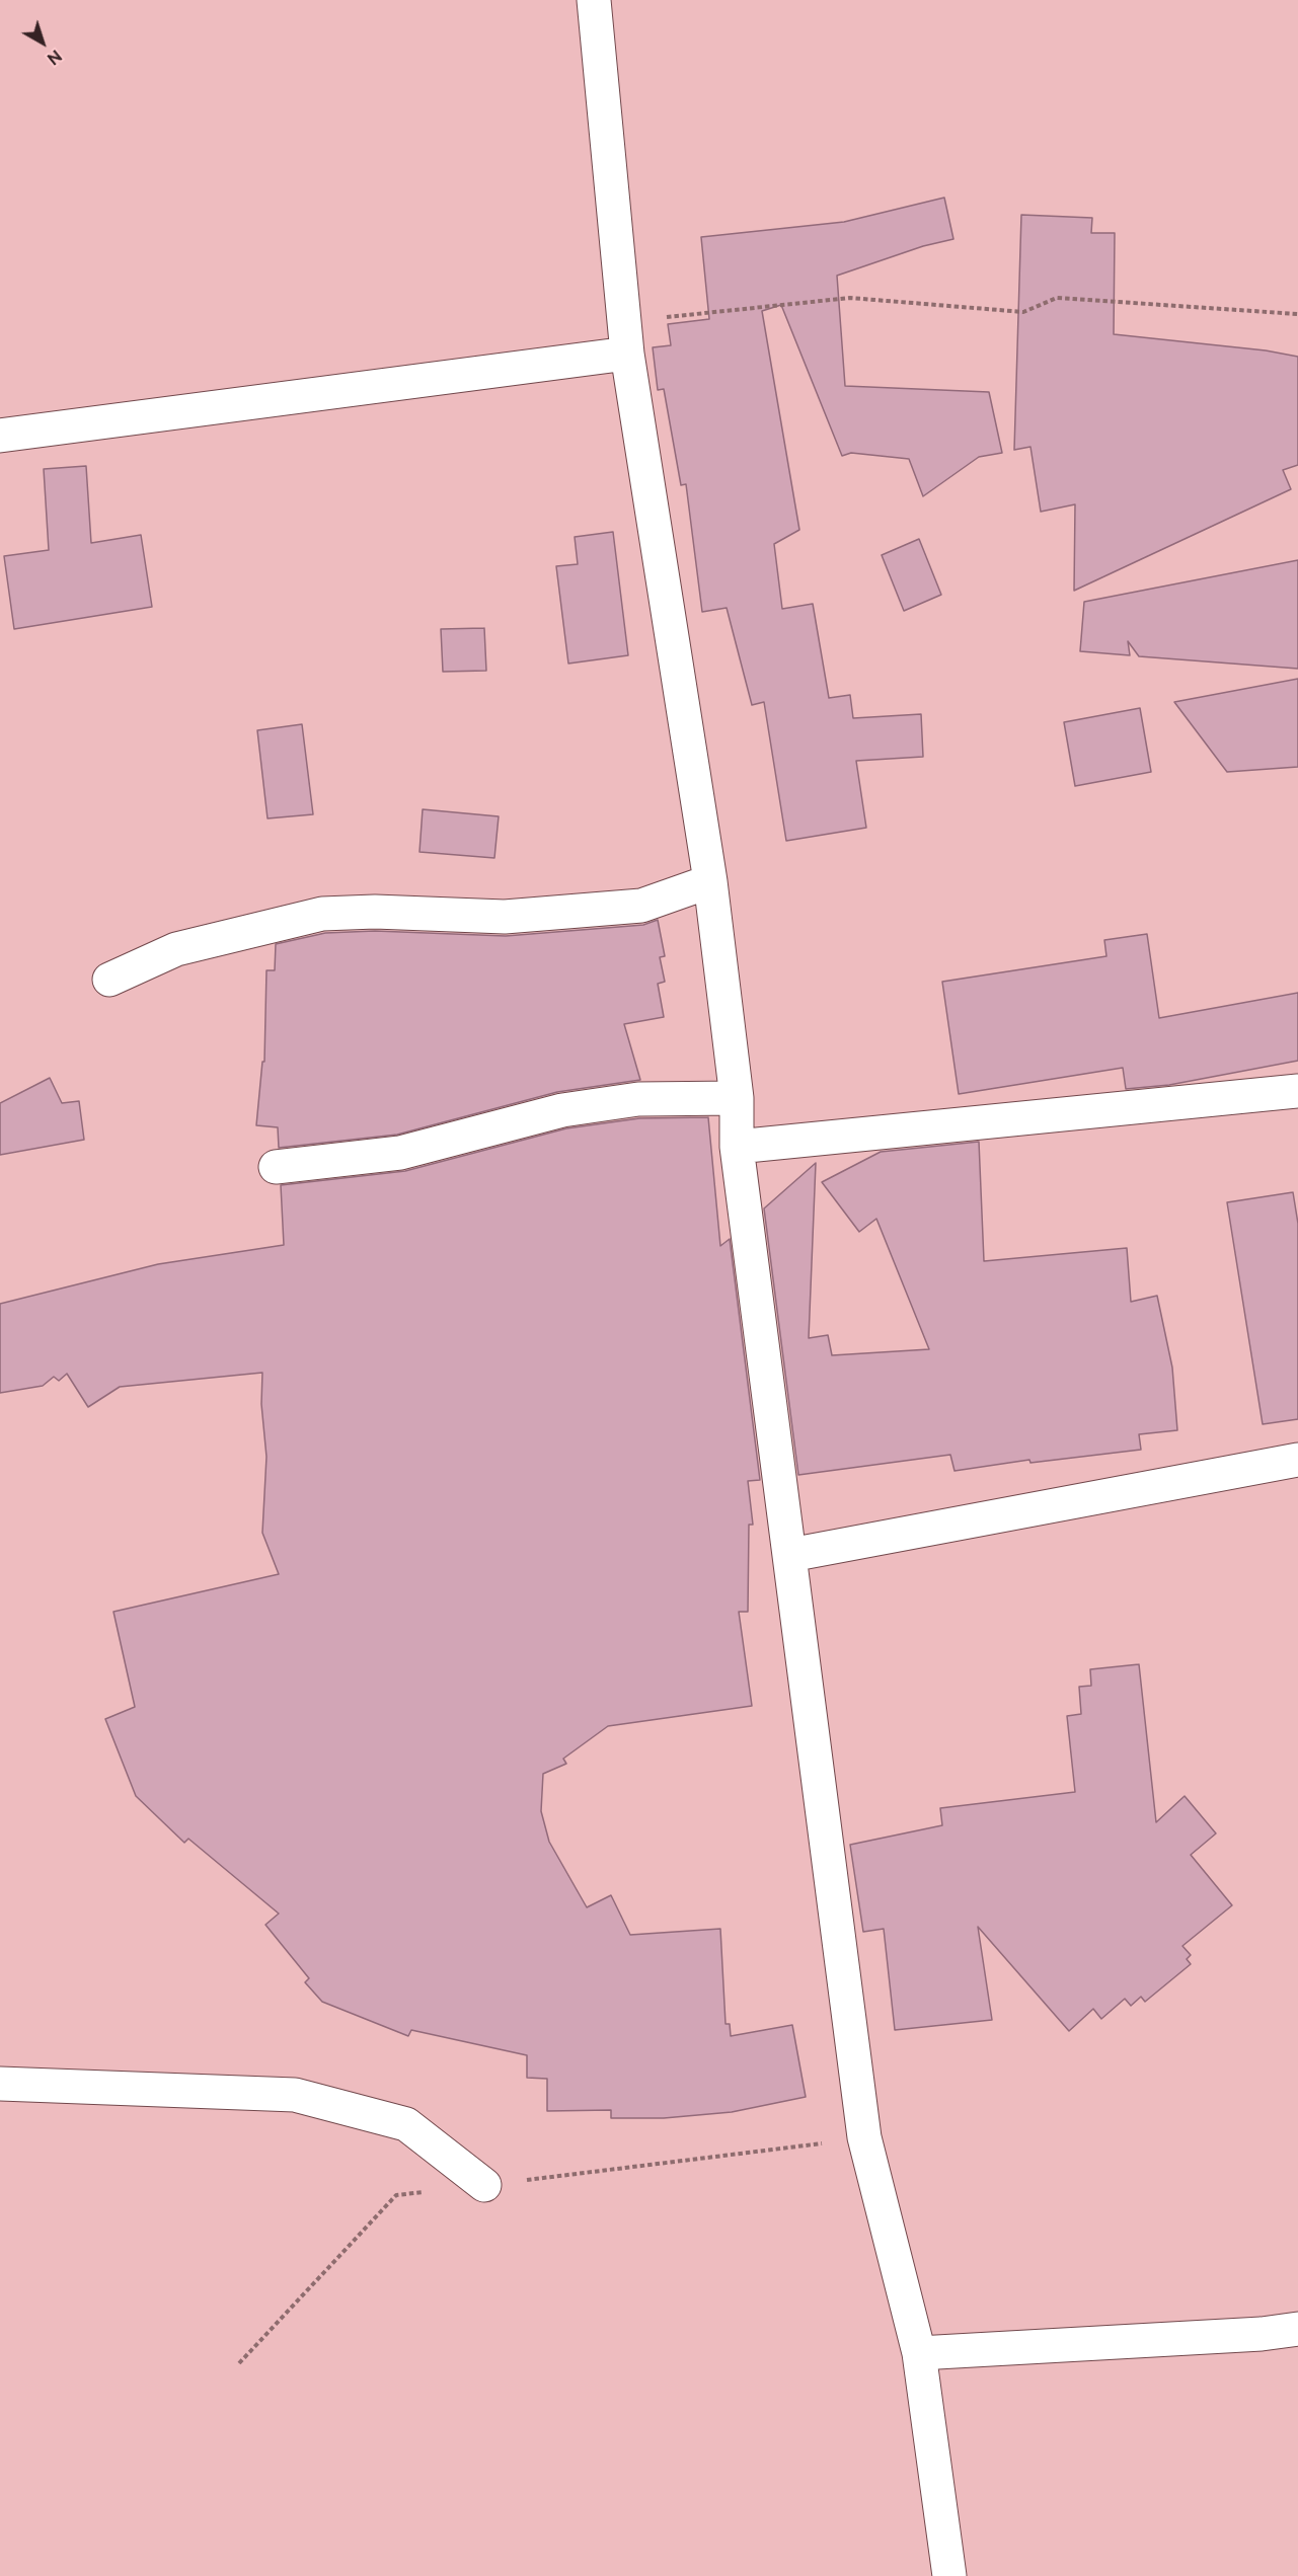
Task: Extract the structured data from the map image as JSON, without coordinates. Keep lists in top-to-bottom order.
{
  "north": "bottom right"
}
